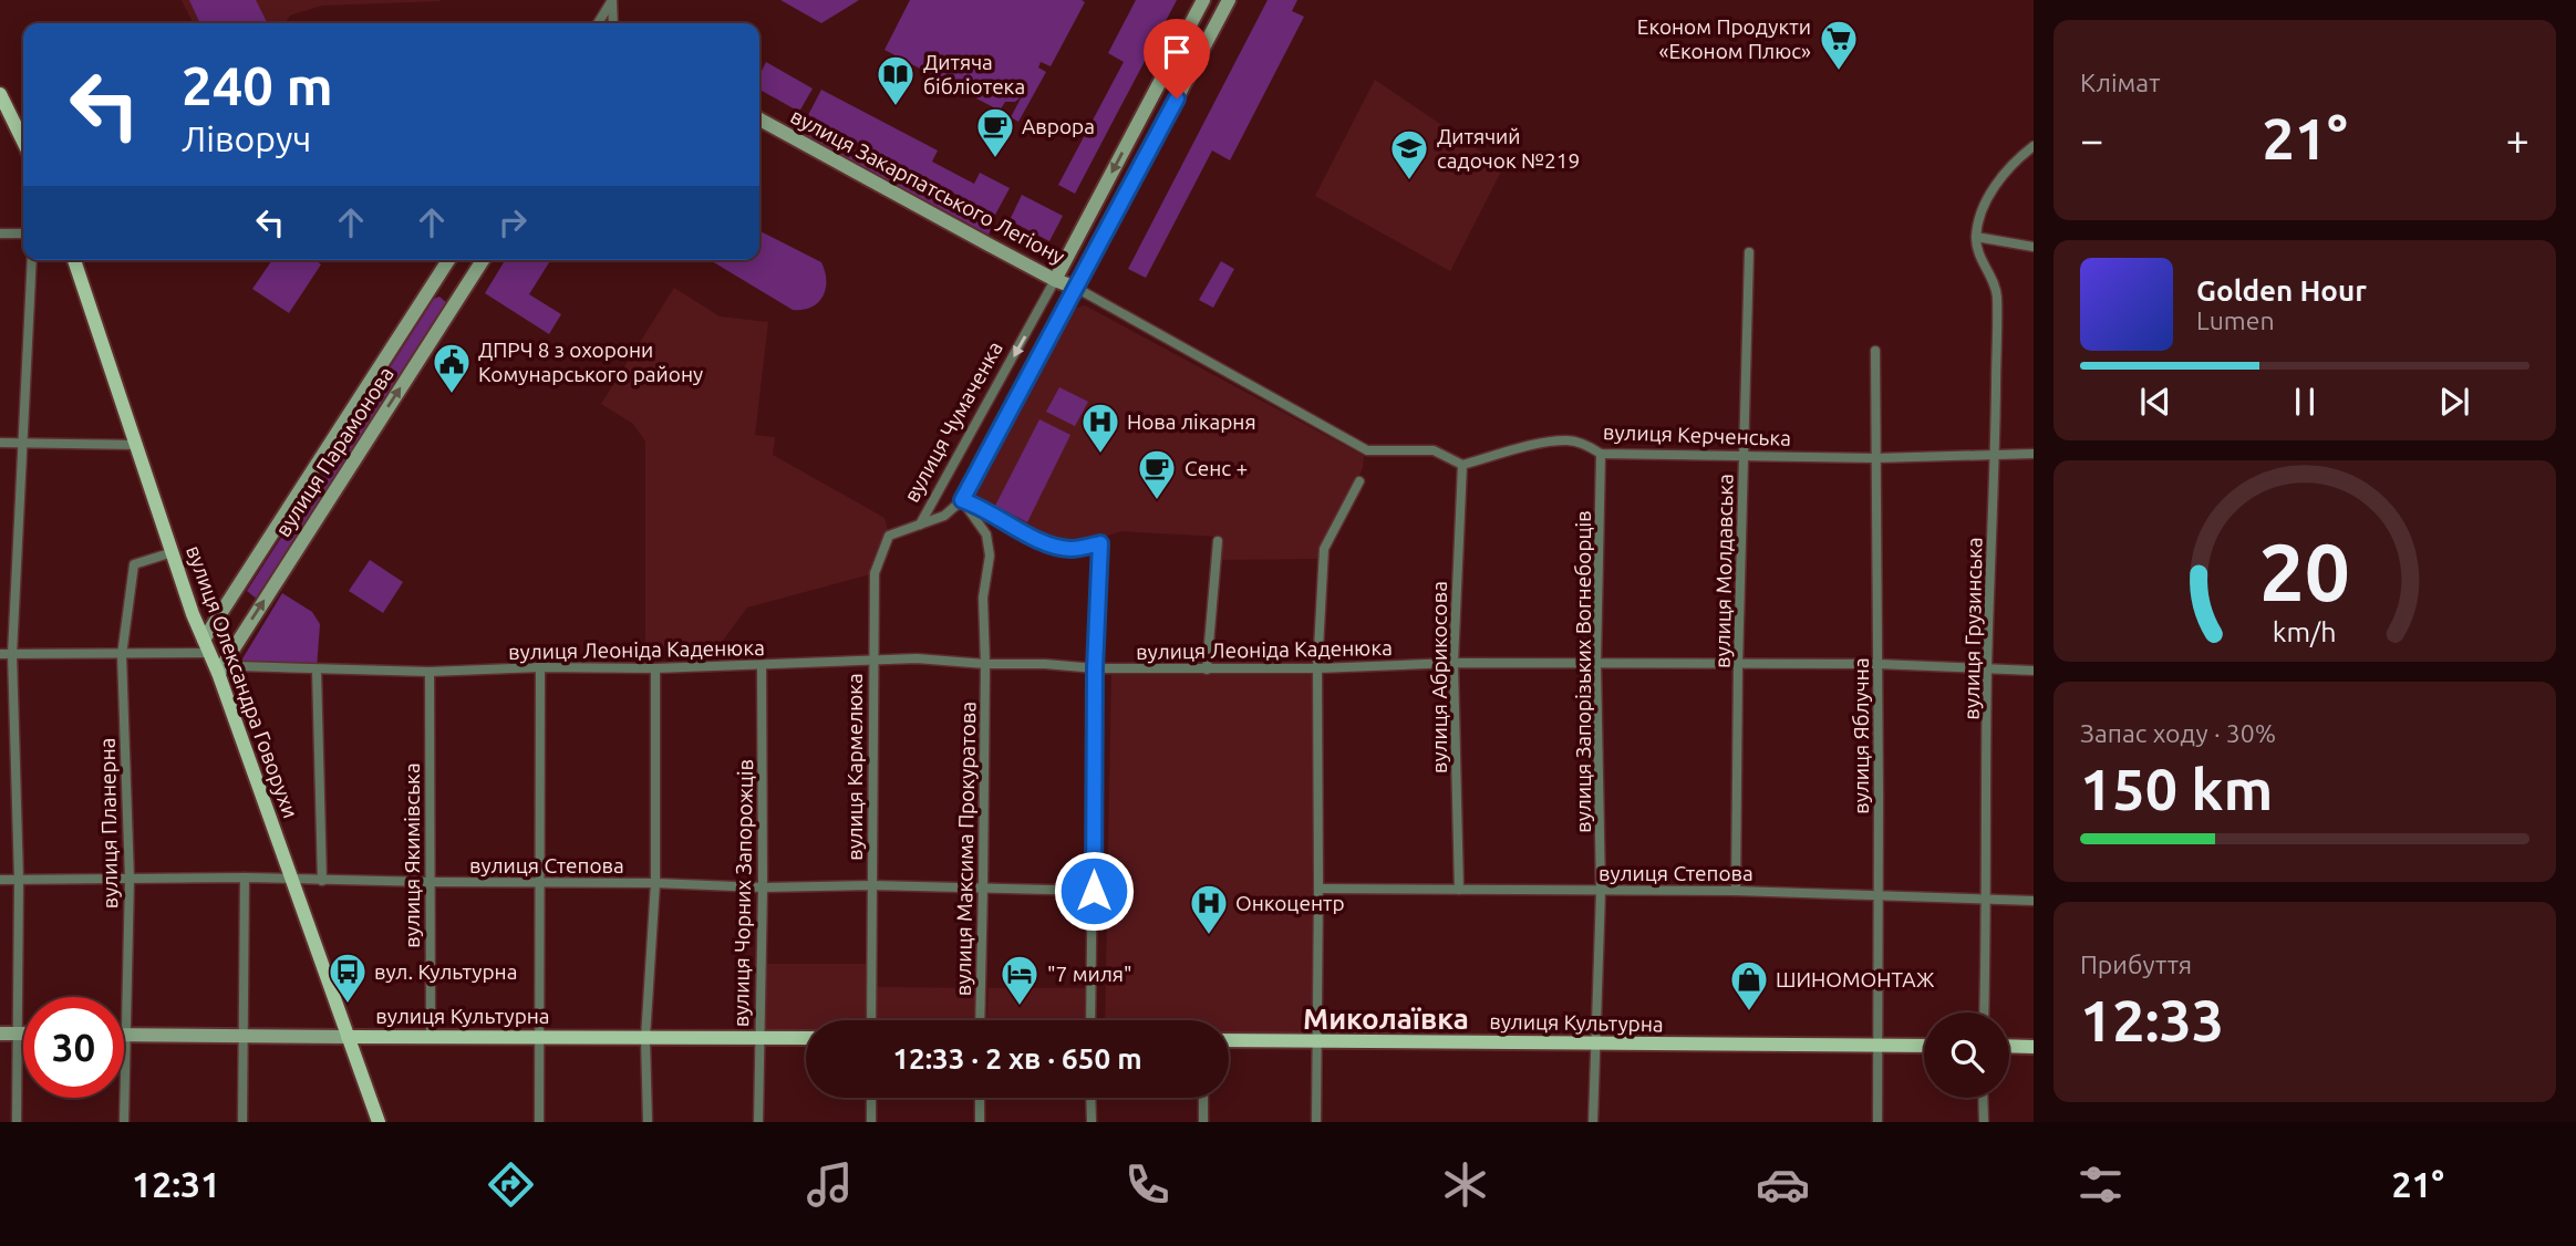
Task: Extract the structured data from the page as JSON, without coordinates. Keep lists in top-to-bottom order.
{
  "streets": {
    "main road": ["вулиця Олександра Говорухи", "вулиця Культурна"],
    "street": [
      "вулиця Закарпатського Легіону",
      "вулиця Чумаченка",
      "вулиця Керченська",
      "вулиця Парамонова",
      "вулиця Молдавська",
      "вулиця Грузинська",
      "вулиця Леоніда Каденюка",
      "вулиця Запорізьких Вогнеборців",
      "вулиця Абрикосова",
      "вулиця Яблучна",
      "вулиця Кармелюка",
      "вулиця Планерна",
      "вулиця Максима Прокуратова",
      "вулиця Якимівська",
      "вулиця Степова",
      "вулиця Чорних Запорожців"
    ]
  },
  "crossings": [
    ["вулиця Закарпатського Легіону", "вулиця Чумаченка"],
    ["вулиця Закарпатського Легіону", "вулиця Керченська"],
    ["вулиця Закарпатського Легіону", "вулиця Абрикосова"],
    ["вулиця Чумаченка", "вулиця Кармелюка"],
    ["вулиця Чумаченка", "вулиця Максима Прокуратова"],
    ["вулиця Керченська", "вулиця Молдавська"],
    ["вулиця Керченська", "вулиця Грузинська"],
    ["вулиця Керченська", "вулиця Запорізьких Вогнеборців"],
    ["вулиця Керченська", "вулиця Абрикосова"],
    ["вулиця Керченська", "вулиця Яблучна"],
    ["вулиця Парамонова", "вулиця Леоніда Каденюка"],
    ["вулиця Парамонова", "вулиця Олександра Говорухи"],
    ["вулиця Молдавська", "вулиця Леоніда Каденюка"],
    ["вулиця Молдавська", "вулиця Степова"],
    ["вулиця Грузинська", "вулиця Леоніда Каденюка"],
    ["вулиця Грузинська", "вулиця Степова"],
    ["вулиця Леоніда Каденюка", "вулиця Запорізьких Вогнеборців"],
    ["вулиця Леоніда Каденюка", "вулиця Абрикосова"],
    ["вулиця Леоніда Каденюка", "вулиця Олександра Говорухи"],
    ["вулиця Леоніда Каденюка", "вулиця Яблучна"],
    ["вулиця Леоніда Каденюка", "вулиця Кармелюка"],
    ["вулиця Леоніда Каденюка", "вулиця Максима Прокуратова"],
    ["вулиця Леоніда Каденюка", "вулиця Якимівська"],
    ["вулиця Леоніда Каденюка", "вулиця Чорних Запорожців"],
    ["вулиця Запорізьких Вогнеборців", "вулиця Степова"],
    ["вулиця Запорізьких Вогнеборців", "вулиця Культурна"],
    ["вулиця Абрикосова", "вулиця Степова"],
    ["вулиця Олександра Говорухи", "вулиця Планерна"],
    ["вулиця Олександра Говорухи", "вулиця Степова"],
    ["вулиця Олександра Говорухи", "вулиця Культурна"],
    ["вулиця Яблучна", "вулиця Степова"],
    ["вулиця Яблучна", "вулиця Культурна"],
    ["вулиця Кармелюка", "вулиця Степова"],
    ["вулиця Планерна", "вулиця Степова"],
    ["вулиця Планерна", "вулиця Культурна"],
    ["вулиця Максима Прокуратова", "вулиця Степова"],
    ["вулиця Якимівська", "вулиця Степова"],
    ["вулиця Якимівська", "вулиця Культурна"],
    ["вулиця Степова", "вулиця Чорних Запорожців"],
    ["вулиця Чорних Запорожців", "вулиця Культурна"]
  ],
  "districts": ["Миколаївка"],
  "places": {
    "supermarket": ["Економ Продукти «Економ Плюс»"],
    "library": ["Дитяча бібліотека"],
    "cafe": ["Аврора", "Сенс +"],
    "school or university": ["Дитячий садочок №219"],
    "public building": ["ДПРЧ 8 з охорони Комунарського району"],
    "hospital": ["Нова лікарня", "Онкоцентр"],
    "bus stop": ["вул. Культурна"],
    "hotel": ["\"7 миля\""],
    "shop": ["ШИНОМОНТАЖ"]
  },
  "page": {
    "tile": [
      "Клімат",
      ["Запас ходу · 30%", "150 km"],
      ["Прибуття", "12:33"]
    ],
    "turn": ["240 m", "Ліворуч"],
    "heat": ["−", "21°", "+"],
    "song": ["Golden Hour", "Lumen"],
    "limit": "30",
    "trip": "12:33 · 2 хв · 650 m",
    "tabs": ["12:31", "21°"],
    "gauge": ["20", "km/h"]
  }
}
